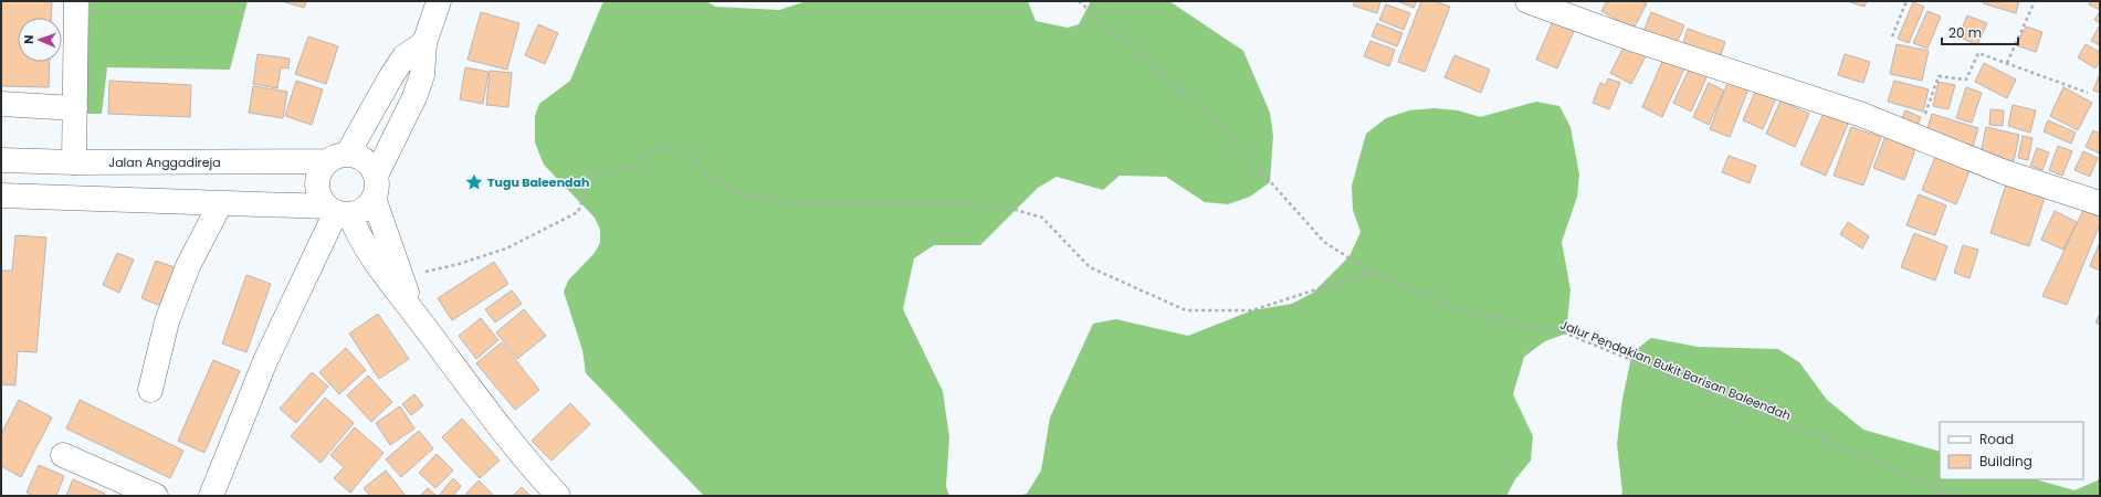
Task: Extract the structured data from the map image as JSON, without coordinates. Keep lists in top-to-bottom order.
{
  "streets": {
    "main road": ["Jalan Anggadireja"],
    "path": ["Jalur Pendakian Bukit Barisan Baleendah"]
  },
  "places": {
    "place": ["Tugu Baleendah"]
  },
  "legend": ["Road", "Building"],
  "scale_bar": "20 m",
  "north": "left"
}
